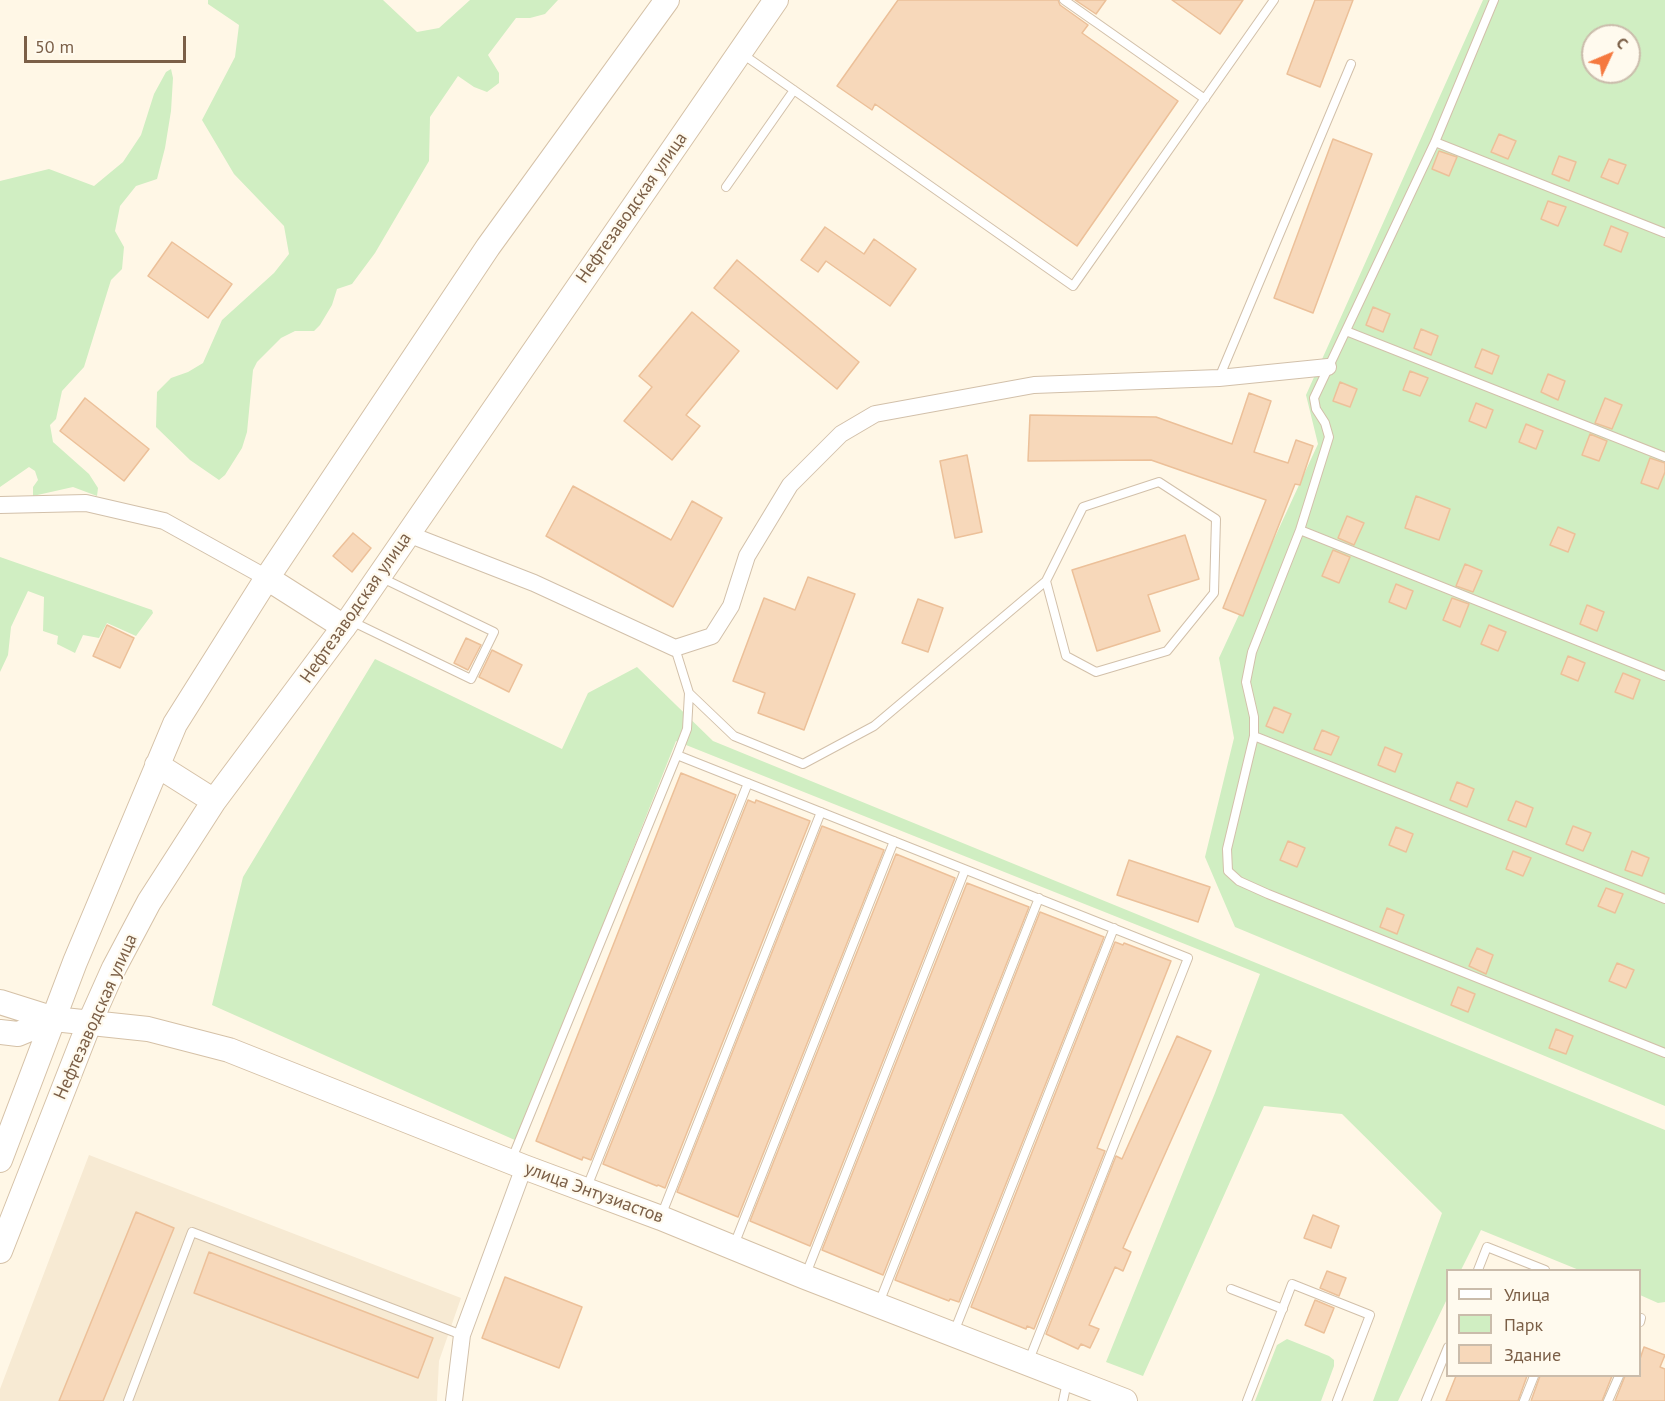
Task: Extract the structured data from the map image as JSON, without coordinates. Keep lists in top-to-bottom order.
{
  "streets": {
    "main road": ["Нефтезаводская улица", "улица Энтузиастов"]
  },
  "crossings": [
    ["Нефтезаводская улица", "улица Энтузиастов"]
  ],
  "legend": ["Улица", "Парк", "Здание"],
  "scale_bar": "50 m",
  "north": "top right"
}
